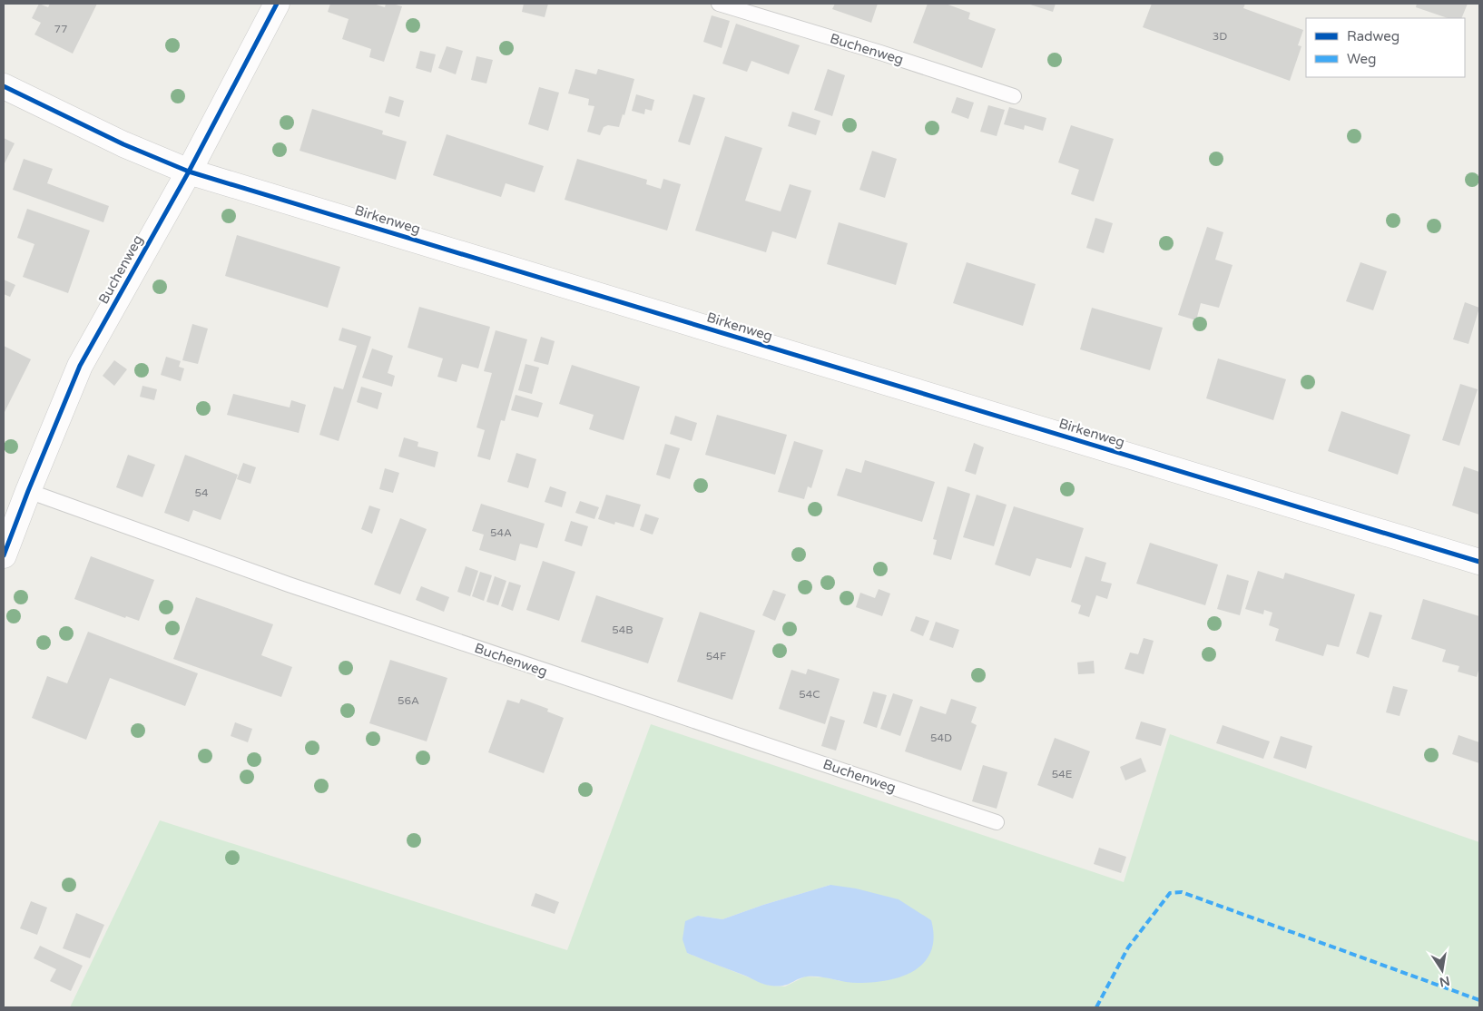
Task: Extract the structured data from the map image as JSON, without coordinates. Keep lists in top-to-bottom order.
{
  "streets": {
    "street": ["Buchenweg", "Birkenweg"]
  },
  "crossings": [
    ["Buchenweg", "Birkenweg"]
  ],
  "house_numbers": [
    "77",
    "3D",
    "54",
    "54A",
    "54B",
    "54F",
    "54C",
    "56A",
    "54D",
    "54E"
  ],
  "legend": ["Radweg", "Weg"],
  "north": "bottom"
}
